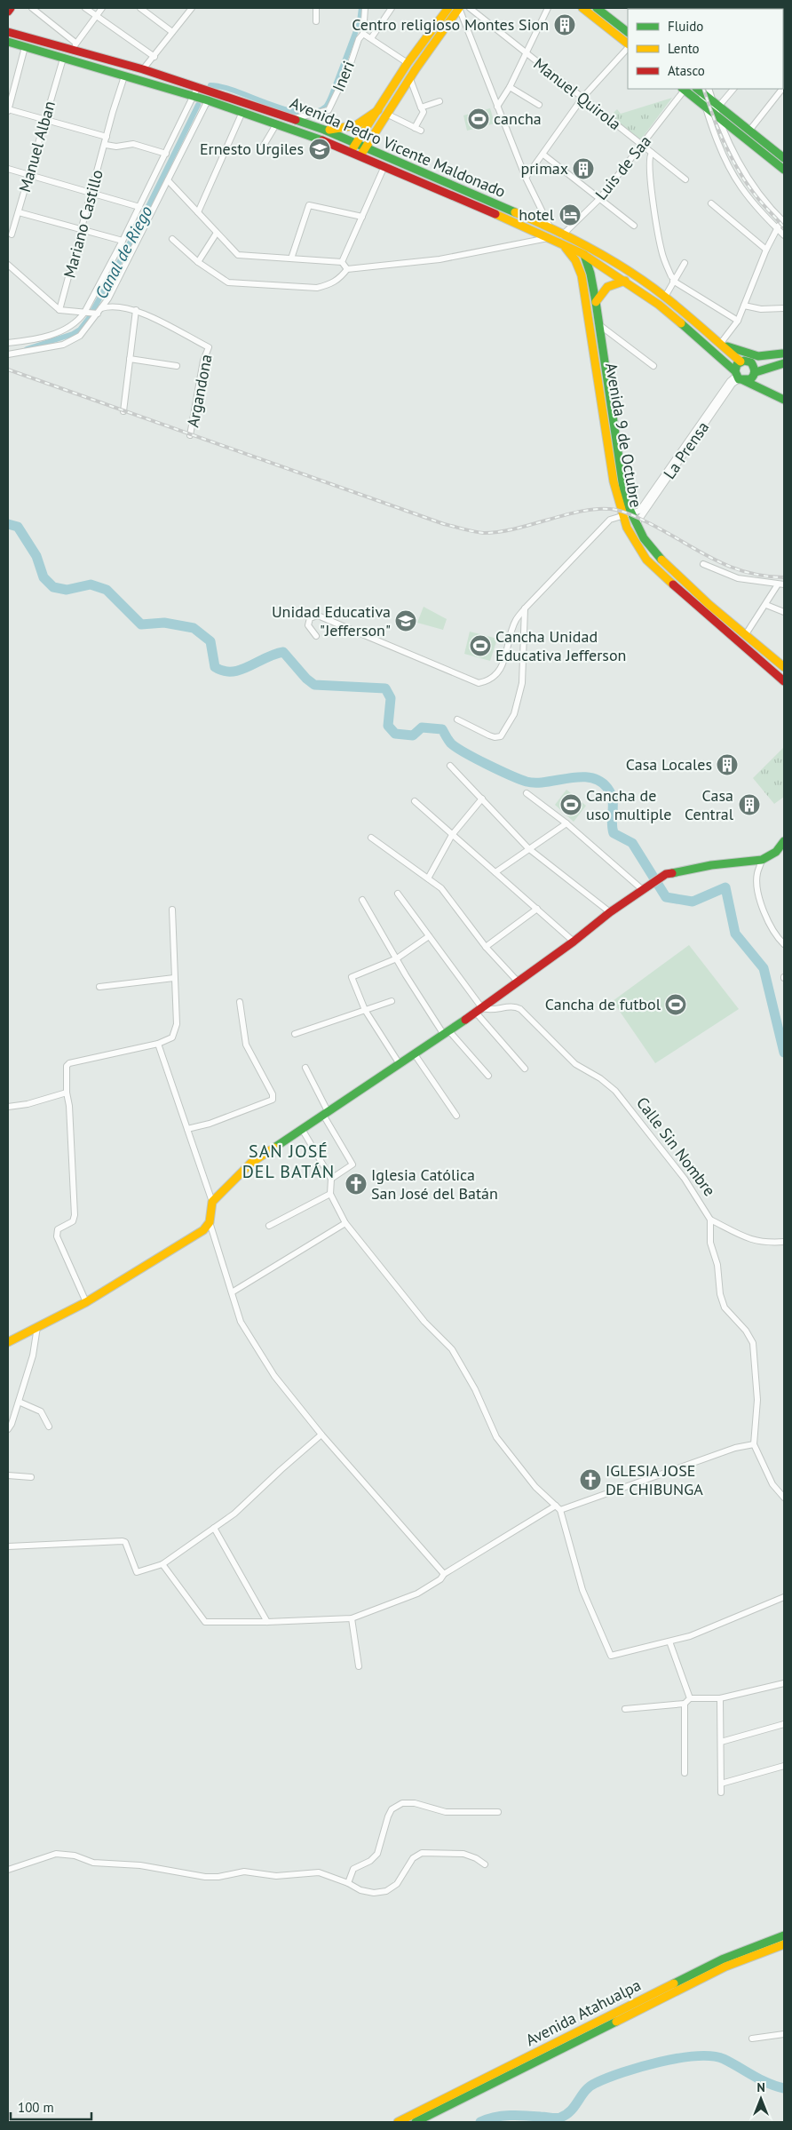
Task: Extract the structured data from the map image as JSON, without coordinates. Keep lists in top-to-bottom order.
{
  "streets": {
    "main road": ["Avenida Pedro Vicente Maldonado", "Avenida 9 de Octubre", "Avenida Atahualpa"],
    "street": [
      "Ineri",
      "Manuel Quirola",
      "Manuel Alban",
      "Luis de Saa",
      "Mariano Castillo",
      "Argandona",
      "La Prensa",
      "Calle Sin Nombre"
    ]
  },
  "crossings": [
    ["Ineri", "Avenida Pedro Vicente Maldonado"],
    ["Manuel Quirola", "Luis de Saa"],
    ["Manuel Alban", "Avenida Pedro Vicente Maldonado"],
    ["Avenida Pedro Vicente Maldonado", "Luis de Saa"],
    ["Avenida Pedro Vicente Maldonado", "Mariano Castillo"],
    ["Avenida Pedro Vicente Maldonado", "Avenida 9 de Octubre"],
    ["Avenida Pedro Vicente Maldonado", "La Prensa"],
    ["Luis de Saa", "Avenida 9 de Octubre"],
    ["Avenida 9 de Octubre", "La Prensa"]
  ],
  "districts": ["SAN JOSÉ DEL BATÁN"],
  "water": ["Canal de Riego"],
  "places": {
    "building": [
      "Centro religioso Montes Sion",
      "primax",
      "Casa Locales",
      "Casa Central"
    ],
    "sports": [
      "cancha",
      "Cancha Unidad Educativa Jefferson",
      "Cancha de uso multiple",
      "Cancha de futbol"
    ],
    "school or university": ["Ernesto Urgiles", "Unidad Educativa \"Jefferson\""],
    "hotel": ["hotel"],
    "church": ["Iglesia Católica San José del Batán", "IGLESIA JOSE DE CHIBUNGA"]
  },
  "legend": ["Fluido", "Lento", "Atasco"],
  "scale_bar": "100 m",
  "north": "top"
}
